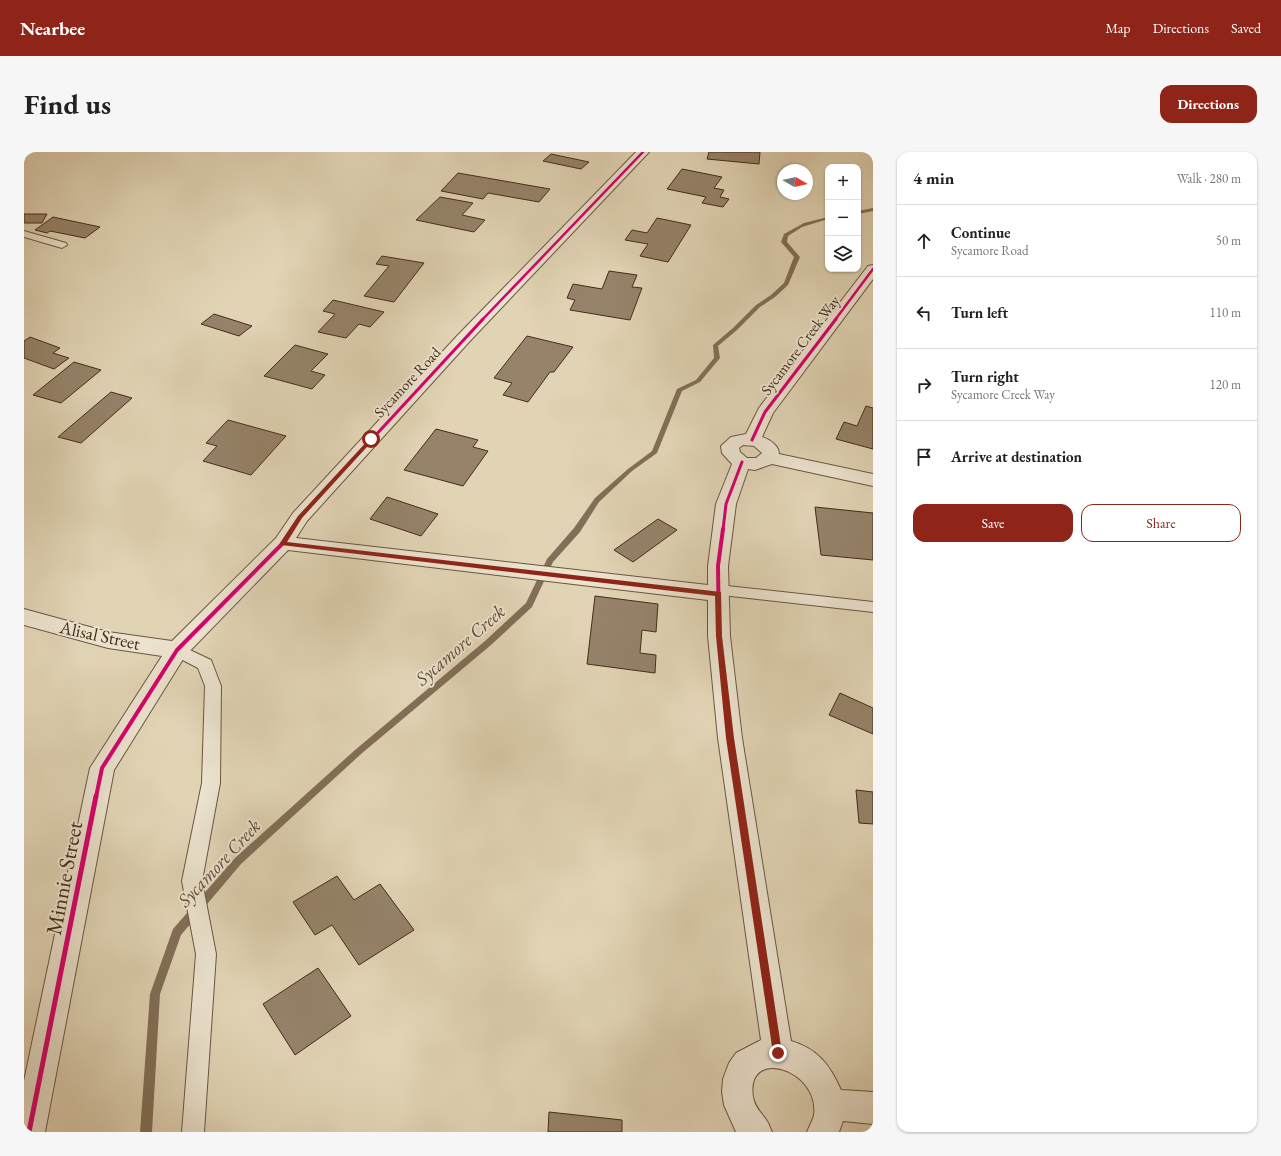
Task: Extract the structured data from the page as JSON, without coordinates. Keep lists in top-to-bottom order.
{
  "streets": {
    "street": [
      "Sycamore Creek Way",
      "Sycamore Road",
      "Alisal Street",
      "Minnie Street"
    ]
  },
  "crossings": [
    ["Sycamore Road", "Alisal Street"],
    ["Sycamore Road", "Minnie Street"],
    ["Alisal Street", "Minnie Street"]
  ],
  "water": ["Sycamore Creek"],
  "north": "right",
  "page": {
    "header": "Nearbee",
    "nav": ["Map", "Directions", "Saved"],
    "buttons": [
      "Directions",
      ["Save", "Share"]
    ],
    "title": "Find us",
    "heading": ["4 min", "Walk · 280 m"],
    "map_buttons": ["+", "−"],
    "list": [
      ["Continue", "Sycamore Road", "50 m"],
      ["Turn left", "110 m"],
      ["Turn right", "Sycamore Creek Way", "120 m"],
      "Arrive at destination"
    ]
  }
}
